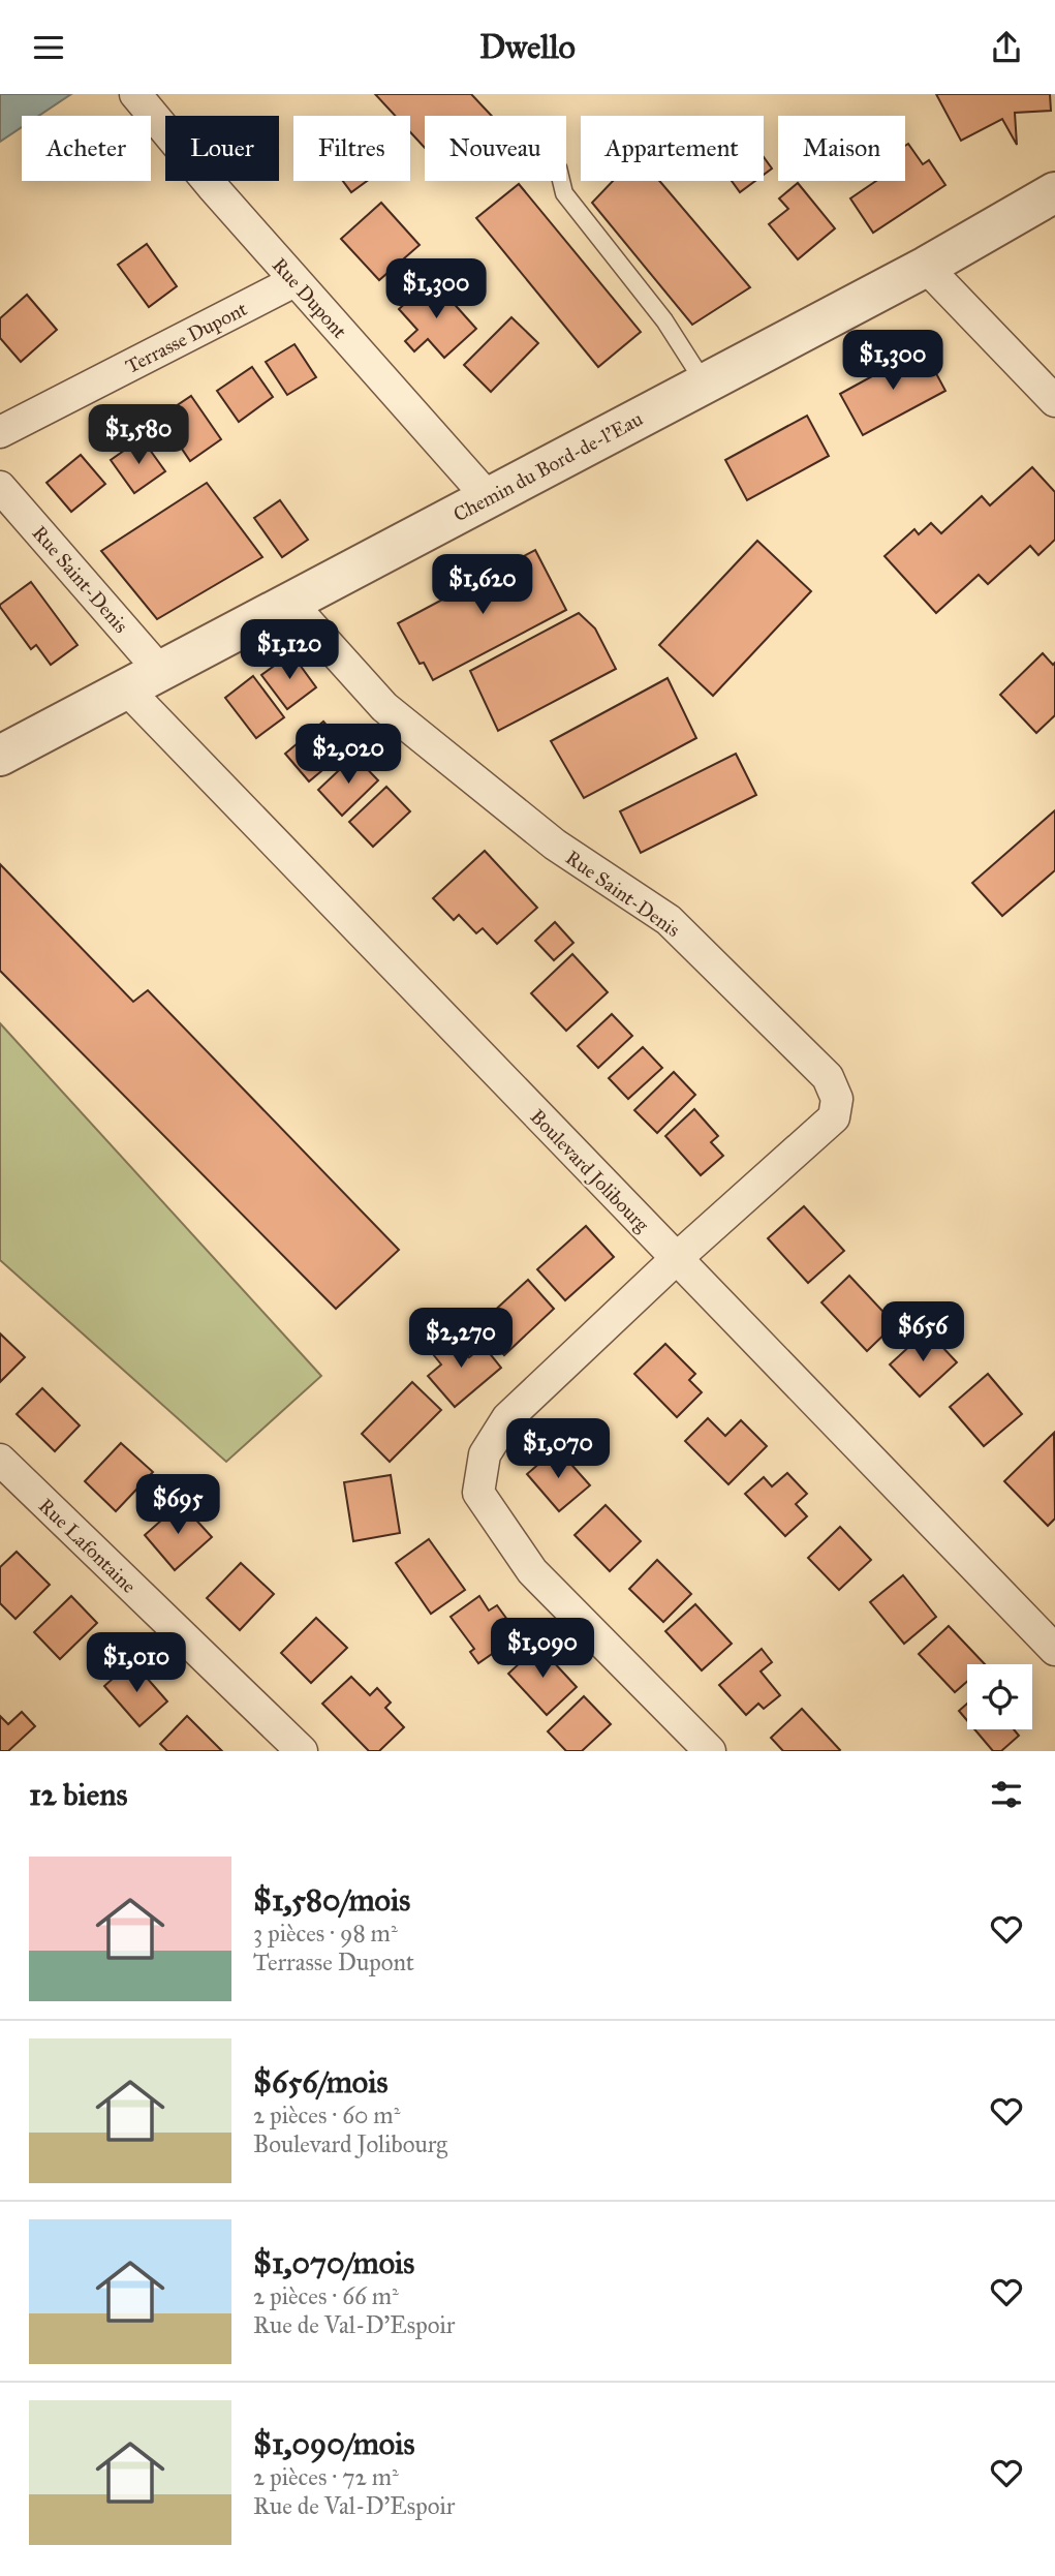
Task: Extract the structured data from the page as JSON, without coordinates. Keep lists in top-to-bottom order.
{
  "streets": {
    "street": [
      "Rue Dupont",
      "Terrasse Dupont",
      "Chemin du Bord-de-l'Eau",
      "Rue Saint-Denis",
      "Boulevard Jolibourg",
      "Rue Lafontaine"
    ]
  },
  "crossings": [
    ["Rue Dupont", "Terrasse Dupont"],
    ["Rue Dupont", "Chemin du Bord-de-l'Eau"],
    ["Chemin du Bord-de-l'Eau", "Rue Saint-Denis"],
    ["Chemin du Bord-de-l'Eau", "Boulevard Jolibourg"],
    ["Rue Saint-Denis", "Boulevard Jolibourg"]
  ],
  "page": {
    "header": "Dwello",
    "chip": [
      "Acheter",
      "Louer",
      "Filtres",
      "Nouveau",
      "Appartement",
      "Maison"
    ],
    "price": [
      "$1,300",
      "$1,300",
      "$1,580",
      "$1,620",
      "$1,120",
      "$2,020",
      "$656",
      "$2,270",
      "$1,070",
      "$695",
      "$1,090",
      "$1,010"
    ],
    "heading": "12 biens",
    "list": [
      {
        "name": "$1,580/mois",
        "note": "3 pièces · 98 m² · Terrasse Dupont"
      },
      {
        "name": "$656/mois",
        "note": "2 pièces · 60 m² · Boulevard Jolibourg"
      },
      {
        "name": "$1,070/mois",
        "note": "2 pièces · 66 m² · Rue de Val-D'Espoir"
      },
      {
        "name": "$1,090/mois",
        "note": "2 pièces · 72 m² · Rue de Val-D'Espoir"
      }
    ]
  }
}
